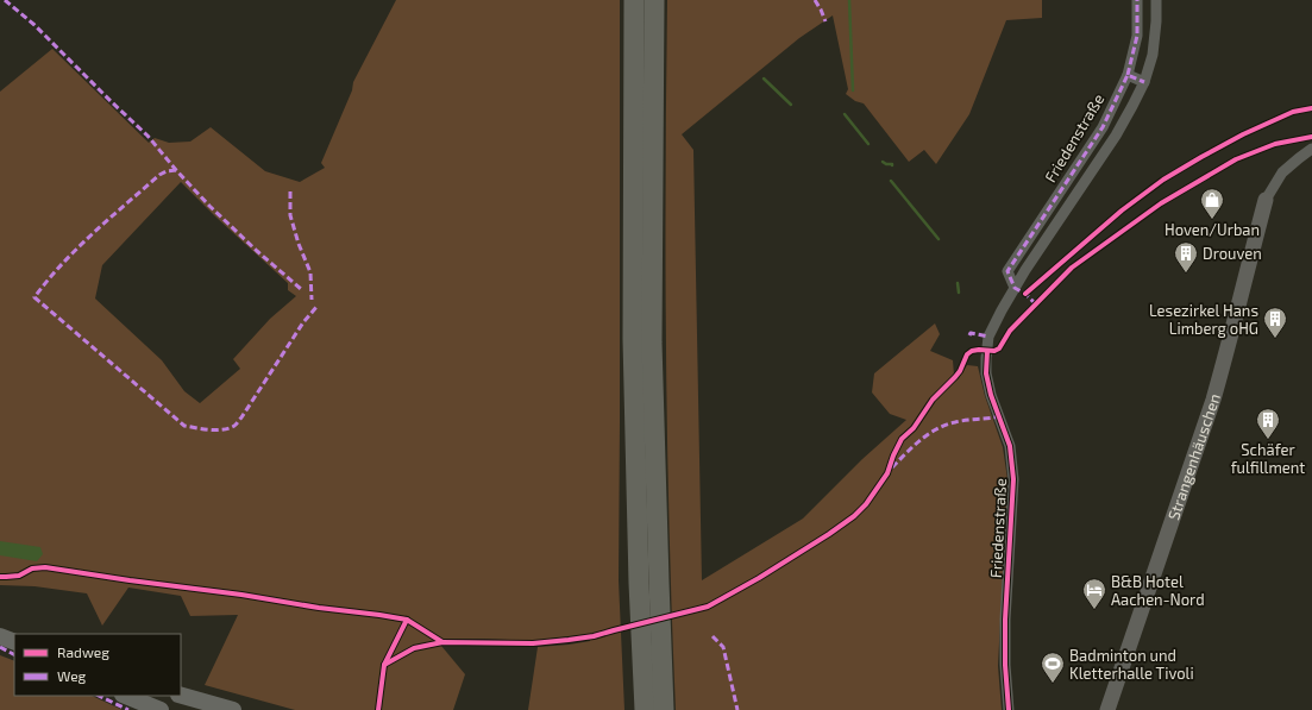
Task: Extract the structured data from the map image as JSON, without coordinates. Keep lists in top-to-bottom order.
{
  "streets": {
    "street": ["Friedenstraße", "Strangenhäuschen"]
  },
  "places": {
    "shop": ["Hoven/Urban"],
    "building": ["Drouven", "Lesezirkel Hans Limberg oHG", "Schäfer fulfillment"],
    "hotel": ["B&B Hotel Aachen-Nord"],
    "sports": ["Badminton und Kletterhalle Tivoli"]
  },
  "legend": ["Radweg", "Weg"]
}
